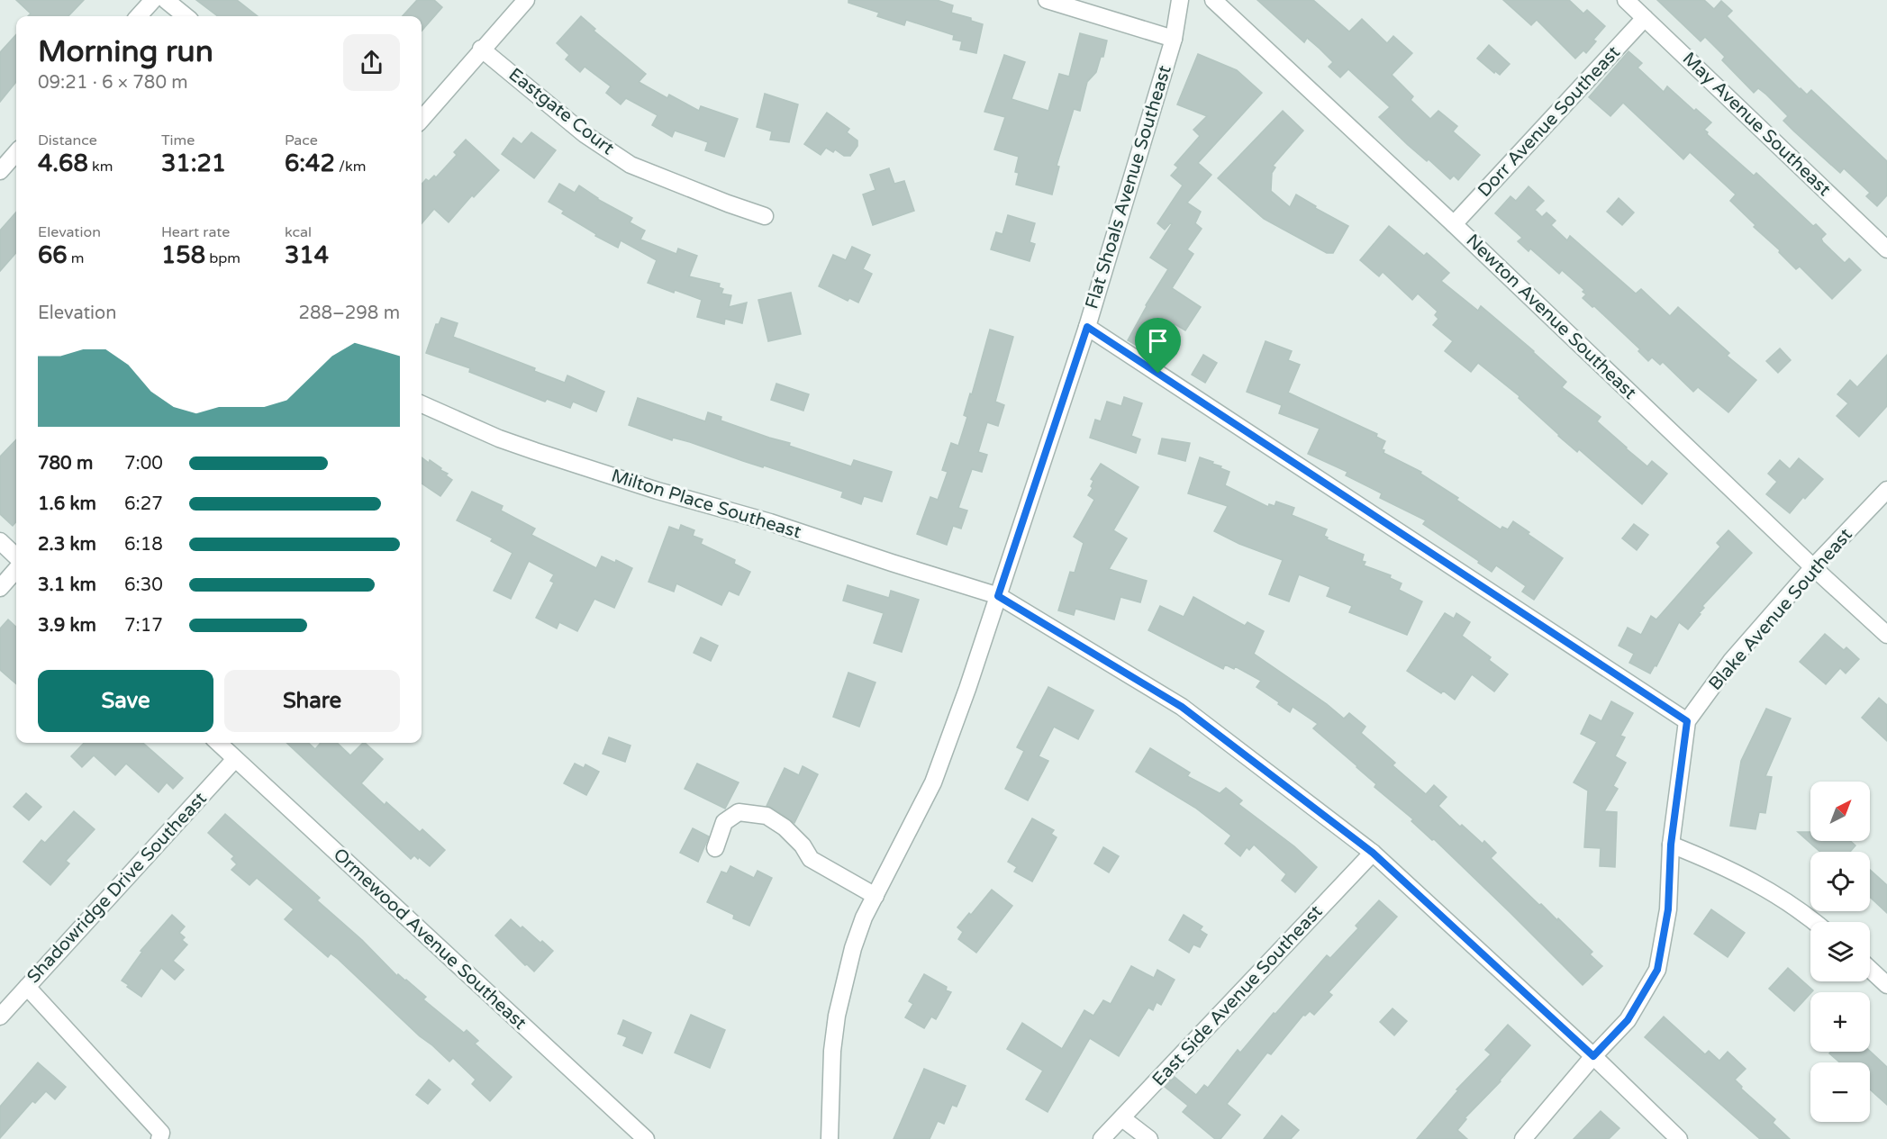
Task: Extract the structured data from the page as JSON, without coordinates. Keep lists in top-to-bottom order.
{
  "streets": {
    "street": [
      "Eastgate Court",
      "Dorr Avenue Southeast",
      "May Avenue Southeast",
      "Flat Shoals Avenue Southeast",
      "Newton Avenue Southeast",
      "Milton Place Southeast",
      "Blake Avenue Southeast",
      "Shadowridge Drive Southeast",
      "Ormewood Avenue Southeast",
      "East Side Avenue Southeast"
    ]
  },
  "crossings": [
    ["Dorr Avenue Southeast", "May Avenue Southeast"],
    ["Dorr Avenue Southeast", "Newton Avenue Southeast"],
    ["Flat Shoals Avenue Southeast", "Milton Place Southeast"],
    ["Newton Avenue Southeast", "Blake Avenue Southeast"],
    ["Milton Place Southeast", "Blake Avenue Southeast"],
    ["Milton Place Southeast", "East Side Avenue Southeast"],
    ["Shadowridge Drive Southeast", "Ormewood Avenue Southeast"]
  ],
  "north": "top right",
  "page": {
    "heading": ["Morning run", "09:21 · 6 × 780 m"],
    "stats": [
      ["Distance", "4.68 km"],
      ["Time", "31:21"],
      ["Pace", "6:42 /km"],
      ["Elevation", "66 m"],
      ["Heart rate", "158 bpm"],
      ["kcal", "314"]
    ],
    "chart": ["Elevation", "288–298 m"],
    "list": [
      {
        "name": "780 m",
        "note": "7:00"
      },
      {
        "name": "1.6 km",
        "note": "6:27"
      },
      {
        "name": "2.3 km",
        "note": "6:18"
      },
      {
        "name": "3.1 km",
        "note": "6:30"
      },
      {
        "name": "3.9 km",
        "note": "7:17"
      }
    ],
    "buttons": ["Save", "Share"],
    "map_buttons": ["+", "−"]
  }
}
